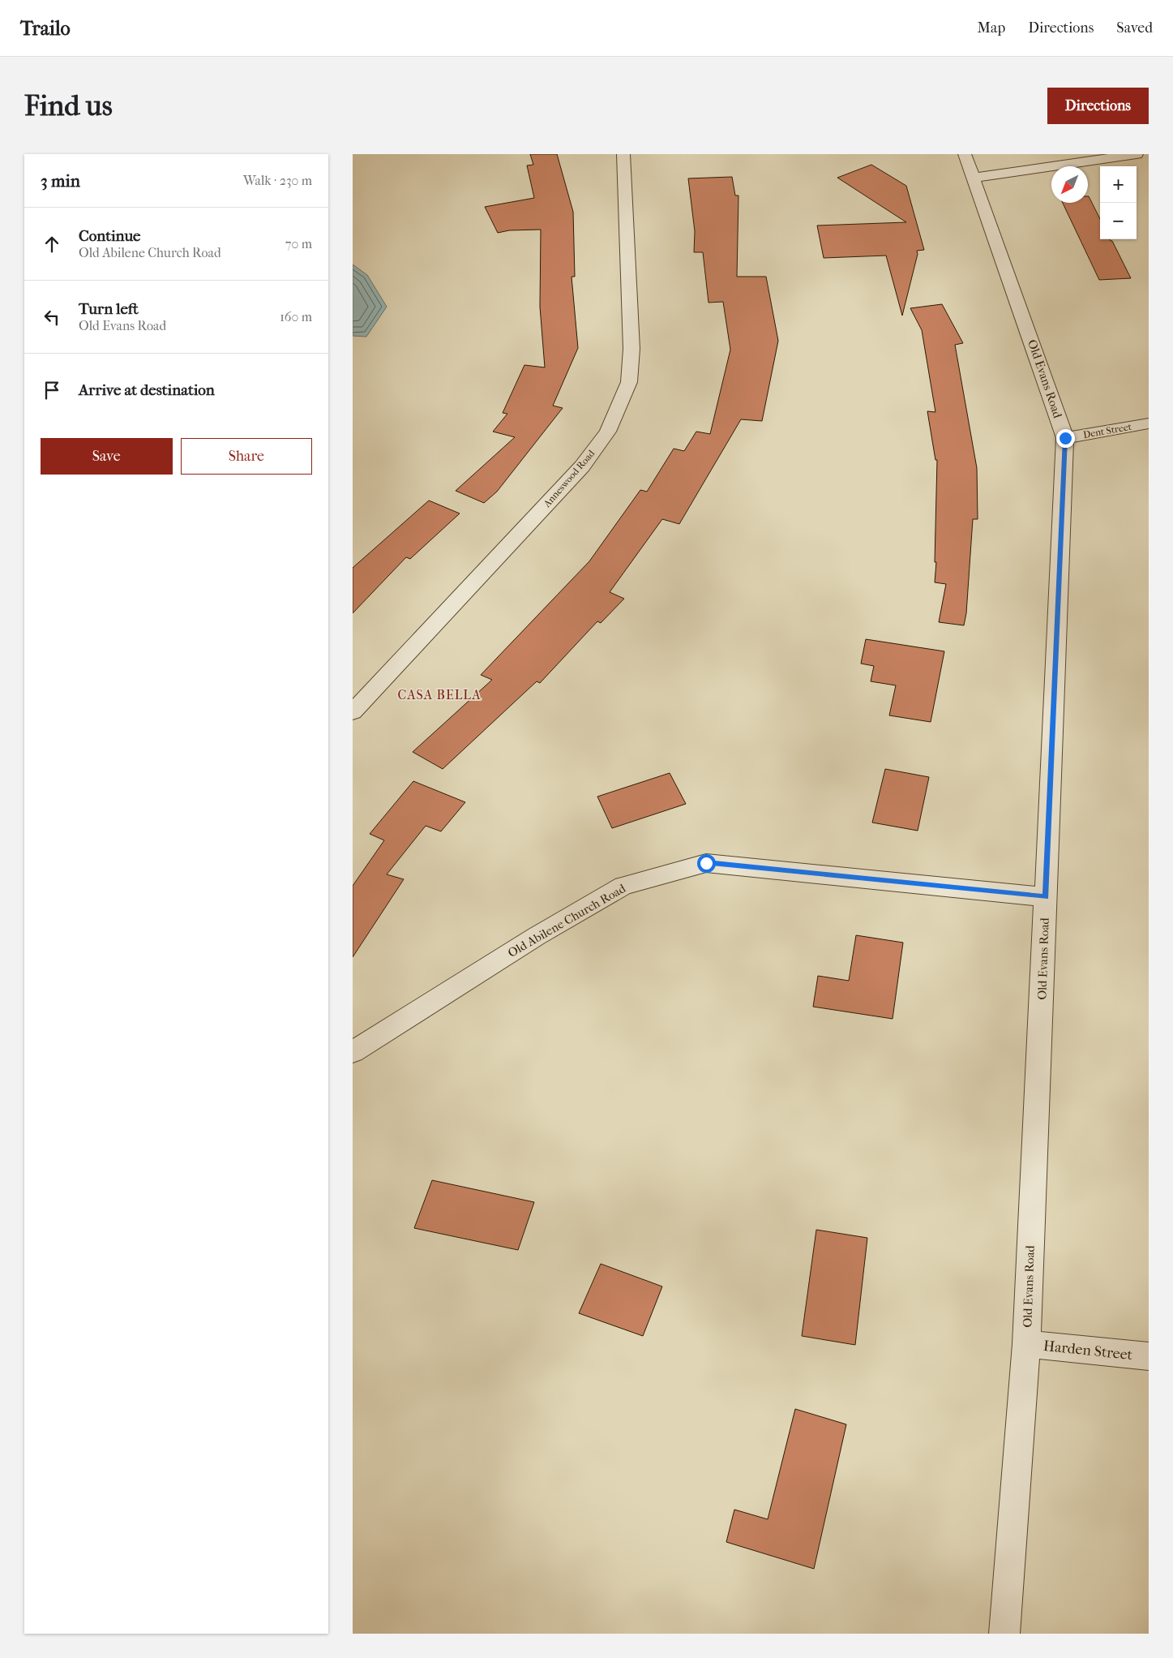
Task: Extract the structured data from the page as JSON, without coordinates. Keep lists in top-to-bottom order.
{
  "streets": {
    "street": [
      "Old Evans Road",
      "Dent Street",
      "Anneswood Road",
      "Old Abilene Church Road",
      "Harden Street"
    ]
  },
  "crossings": [
    ["Old Evans Road", "Dent Street"],
    ["Old Evans Road", "Old Abilene Church Road"],
    ["Old Evans Road", "Harden Street"]
  ],
  "districts": ["CASA BELLA"],
  "north": "bottom left",
  "page": {
    "header": "Trailo",
    "nav": ["Map", "Directions", "Saved"],
    "buttons": [
      "Directions",
      ["Save", "Share"]
    ],
    "title": "Find us",
    "heading": ["3 min", "Walk · 230 m"],
    "map_buttons": ["+", "−"],
    "list": [
      ["Continue", "Old Abilene Church Road", "70 m"],
      ["Turn left", "Old Evans Road", "160 m"],
      "Arrive at destination"
    ]
  }
}
